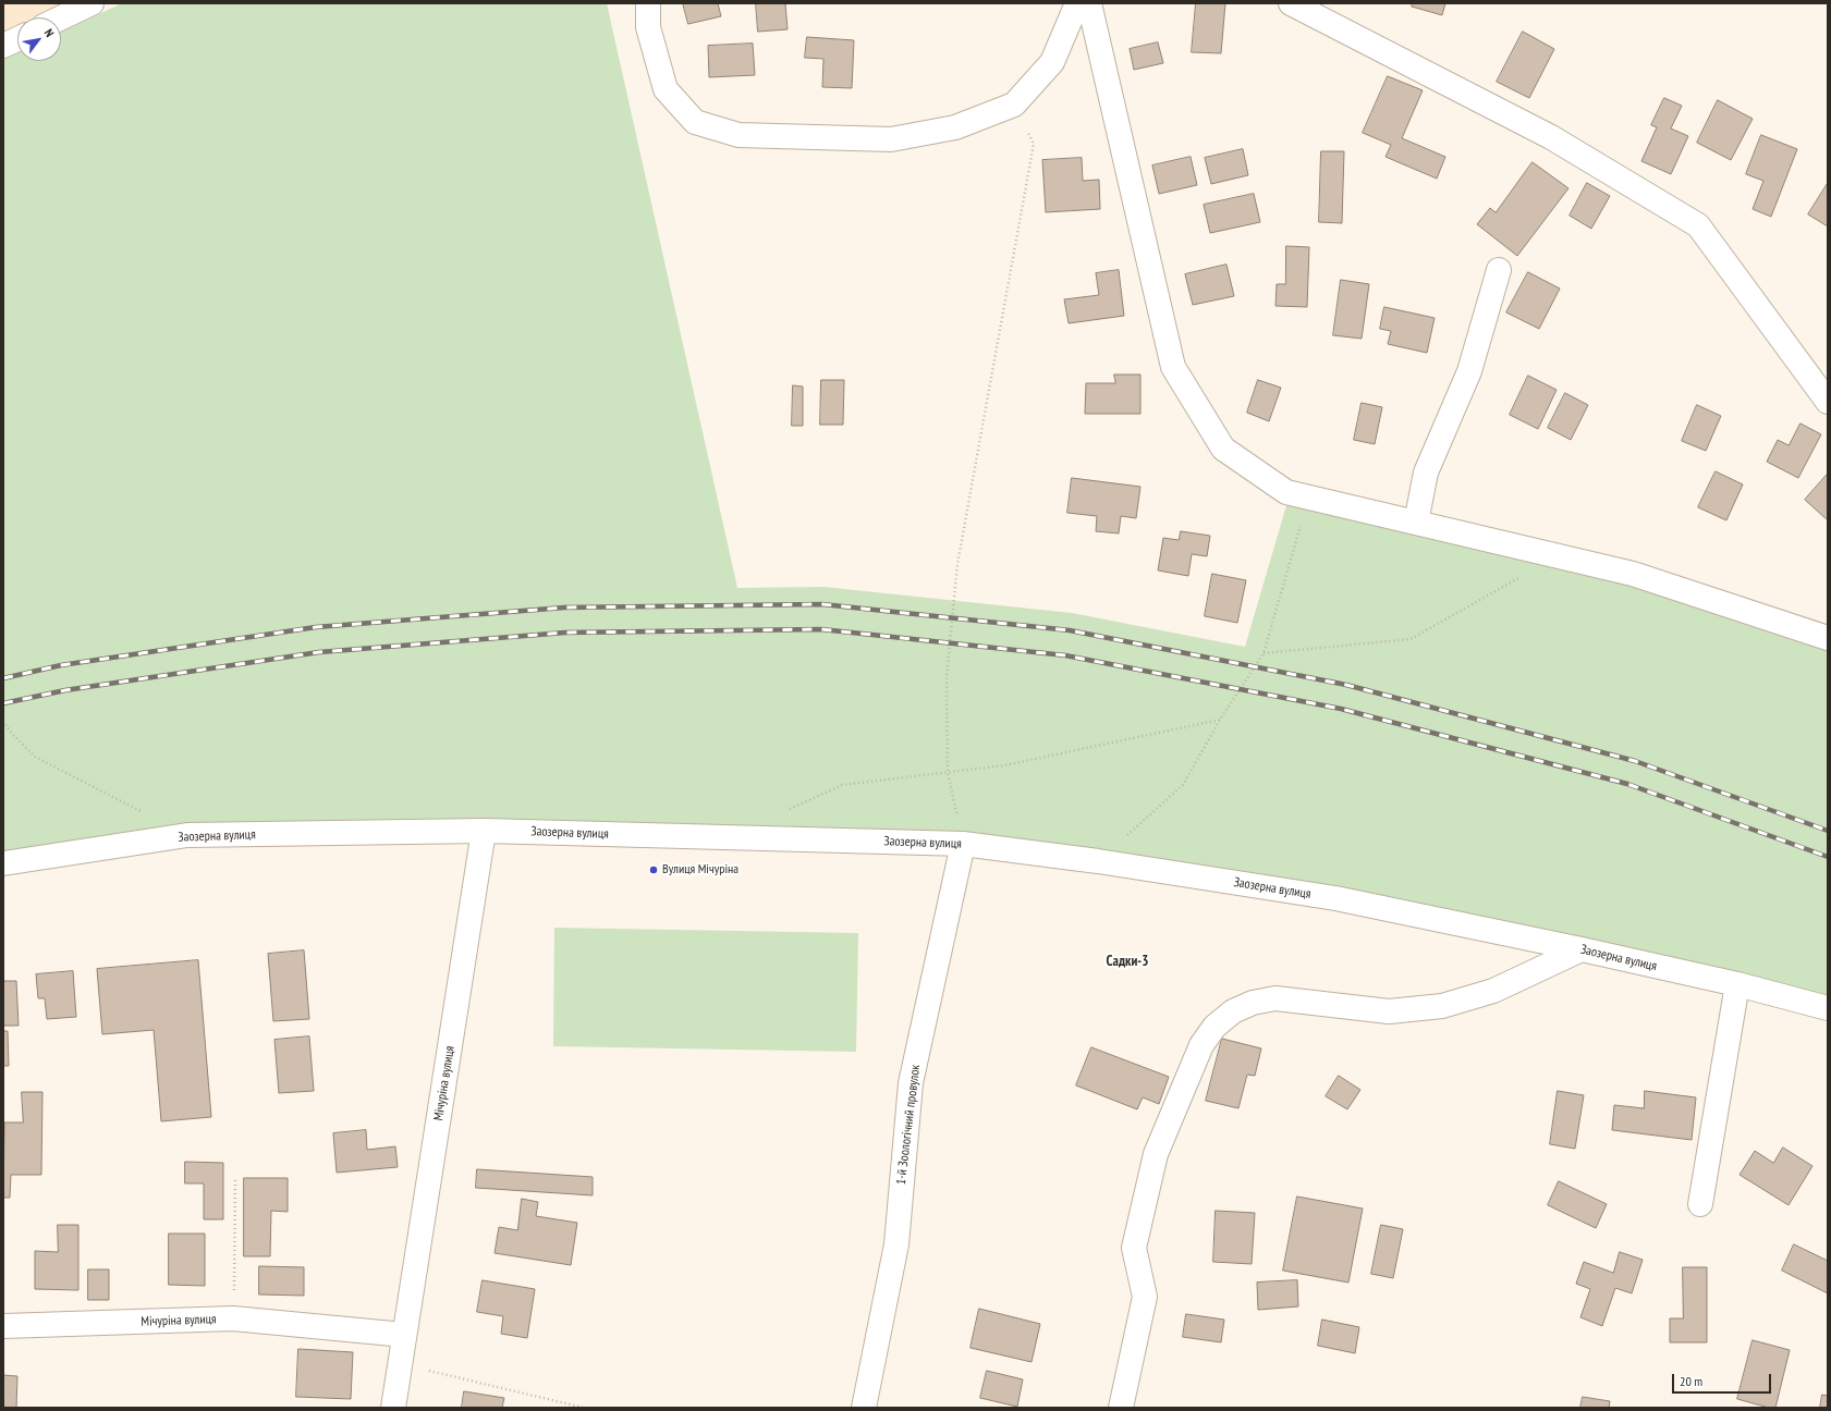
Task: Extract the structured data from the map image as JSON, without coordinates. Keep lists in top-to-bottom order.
{
  "streets": {
    "street": ["Заозерна вулиця", "Мічуріна вулиця", "1-й Зоологічний провулок"]
  },
  "crossings": [
    ["Заозерна вулиця", "Мічуріна вулиця"],
    ["Заозерна вулиця", "1-й Зоологічний провулок"]
  ],
  "districts": ["Садки-3"],
  "places": ["Вулиця Мічуріна"],
  "scale_bar": "20 m",
  "north": "top right"
}
